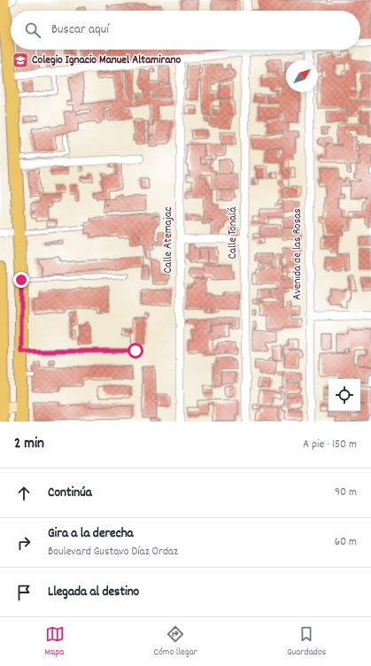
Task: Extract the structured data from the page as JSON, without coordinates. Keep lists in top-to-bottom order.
{
  "streets": {
    "street": ["Calle Tonalá", "Calle Atemajac", "Avenida de las Rosas"]
  },
  "places": {
    "school or university": ["Colegio Ignacio Manuel Altamirano"]
  },
  "north": "top right",
  "page": {
    "search": "Buscar aquí",
    "heading": ["2 min", "A pie · 150 m"],
    "list": [
      ["Continúa", "90 m"],
      ["Gira a la derecha", "Boulevard Gustavo Díaz Ordaz", "60 m"],
      "Llegada al destino"
    ],
    "nav": ["Mapa", "Cómo llegar", "Guardados"]
  }
}
